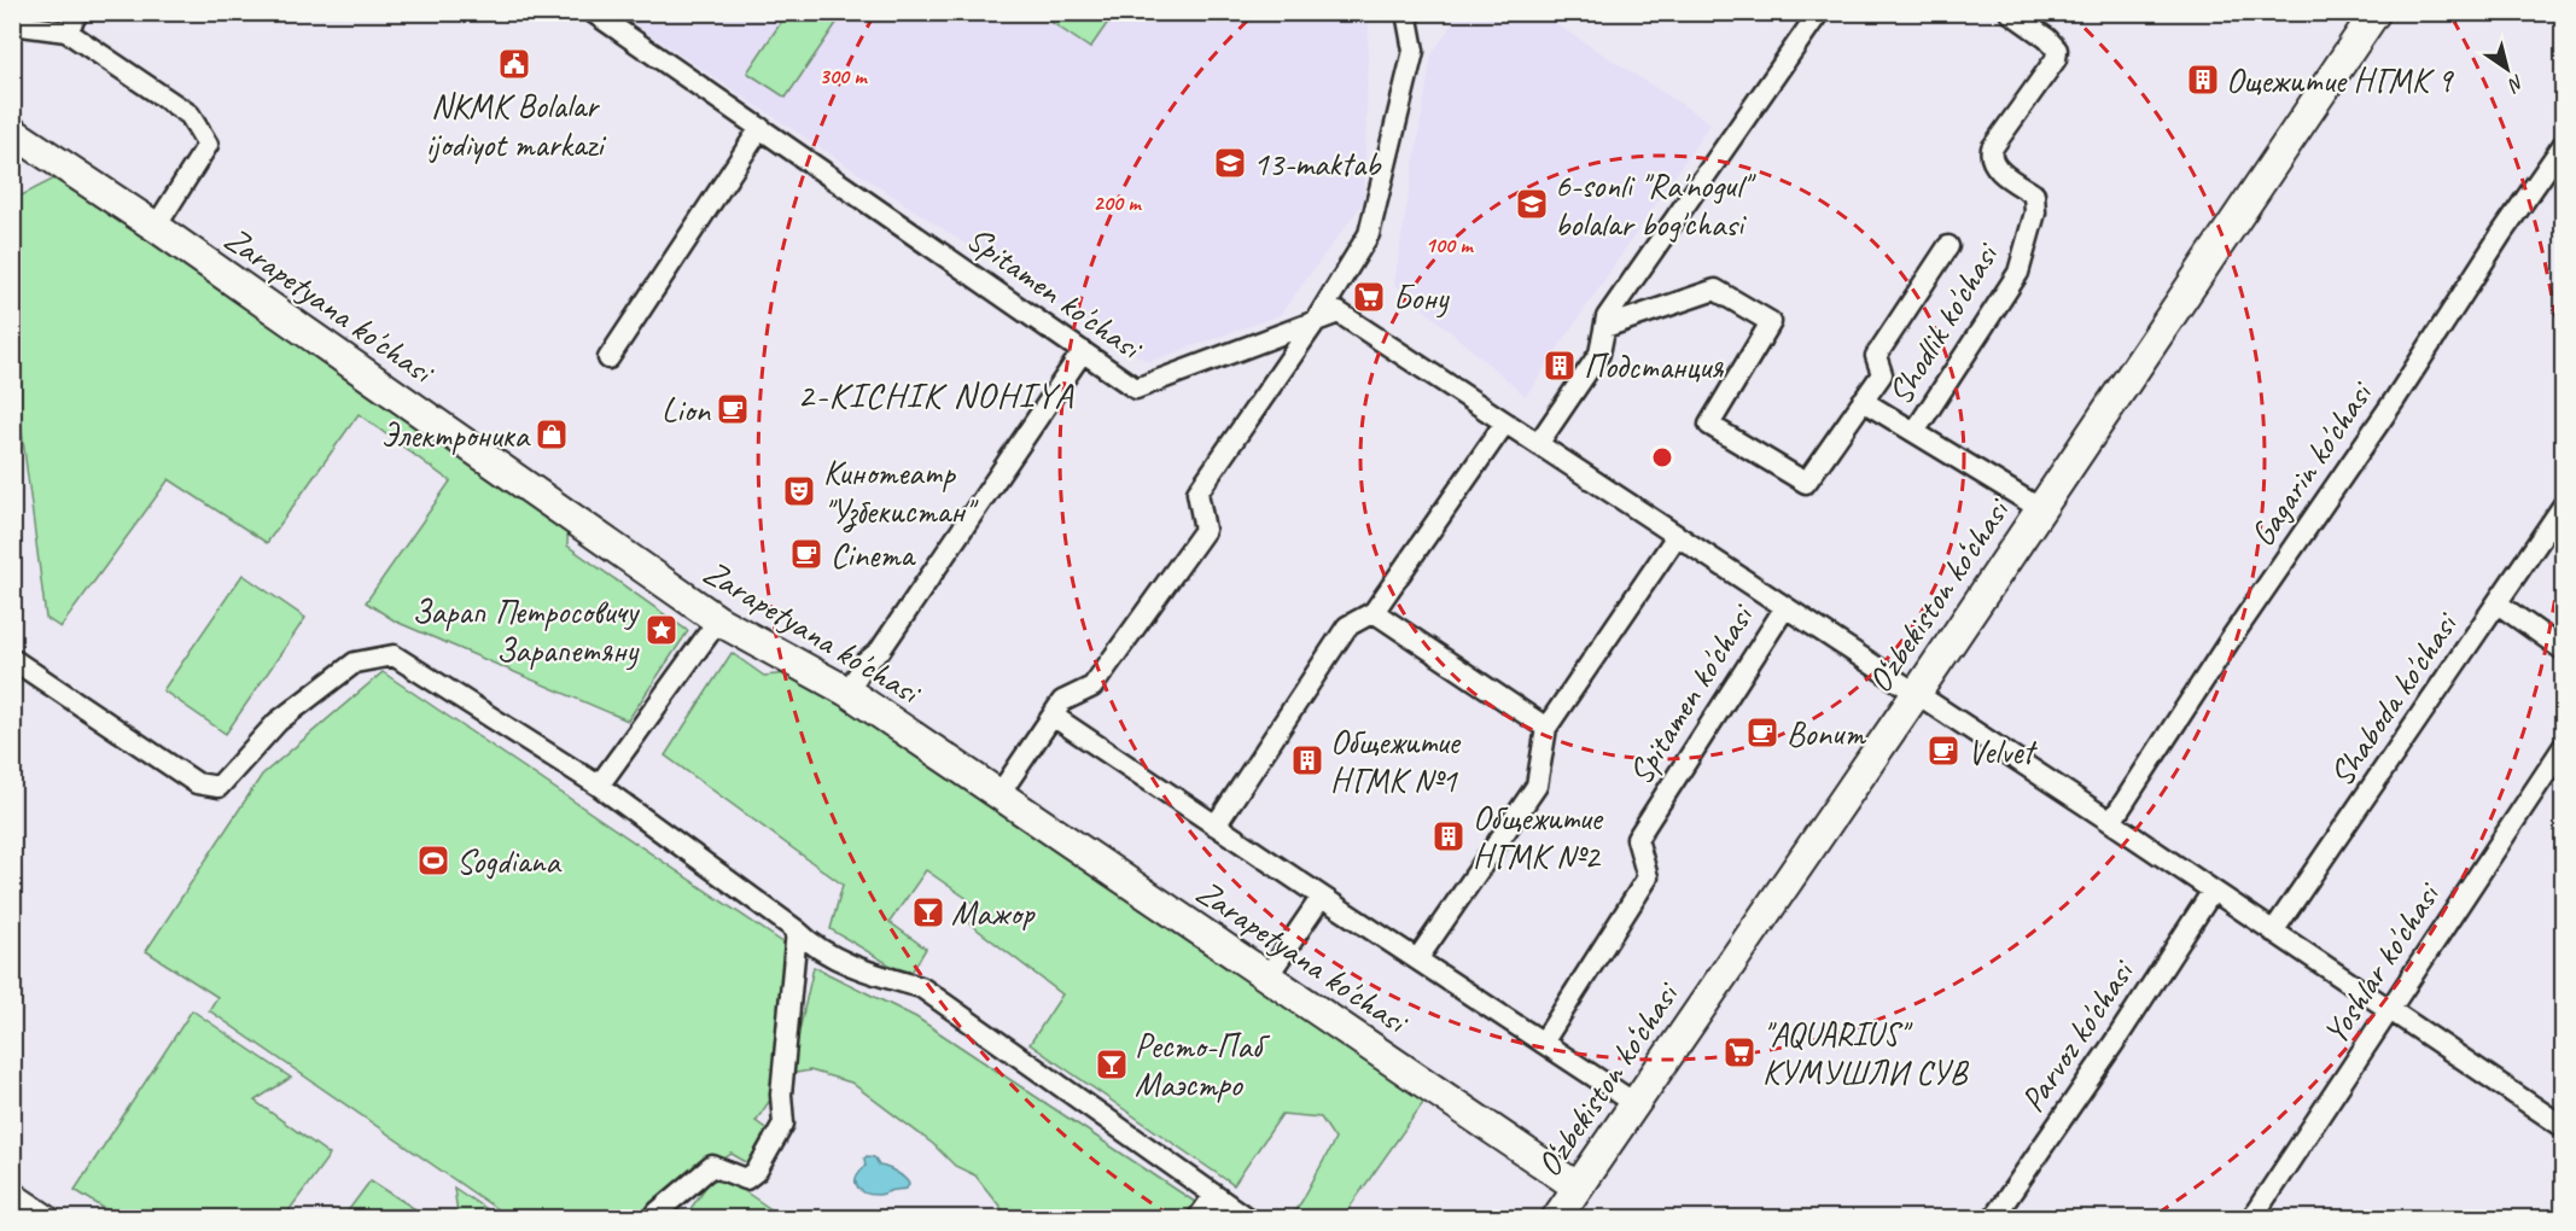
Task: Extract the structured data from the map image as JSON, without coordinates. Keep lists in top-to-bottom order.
{
  "streets": {
    "street": [
      "Spitamen ko'chasi",
      "Zarapetyana ko'chasi",
      "Shodlik ko'chasi",
      "Gagarin ko'chasi",
      "O‘zbekiston ko‘chasi",
      "Shaboda ko'chasi",
      "Yoshlar ko'chasi",
      "Parvoz ko'chasi"
    ]
  },
  "crossings": [
    ["Spitamen ko'chasi", "Gagarin ko'chasi"],
    ["Spitamen ko'chasi", "O‘zbekiston ko‘chasi"],
    ["Spitamen ko'chasi", "Shaboda ko'chasi"],
    ["Spitamen ko'chasi", "Yoshlar ko'chasi"],
    ["Spitamen ko'chasi", "Parvoz ko'chasi"],
    ["Zarapetyana ko'chasi", "O‘zbekiston ko‘chasi"]
  ],
  "districts": ["2-KICHIK NOHIYA"],
  "places": {
    "public building": ["NKMK Bolalar ijodiyot markazi"],
    "building": [
      "Ощежитие НГМК 9",
      "Подстанция",
      "Общежитие НГМК №1",
      "Общежитие НГМК №2"
    ],
    "school or university": ["13-maktab", "6-sonli \"Ra'nogul\" bolalar bog'chasi"],
    "supermarket": ["Бону", "\"AQUARIUS\" КУМУШЛИ СУВ"],
    "cafe": [
      "Lion",
      "Cinema",
      "Bonum",
      "Velvet"
    ],
    "shop": ["Электроника"],
    "theatre": ["Кинотеатр \"Узбекистан\""],
    "place": ["Зарап Петросовичу Зарапетяну"],
    "sports": ["Sogdiana"],
    "bar": ["Мажор", "Ресто-Паб Маэстро"]
  },
  "north": "bottom right",
  "rings": ["300 m", "200 m", "100 m"]
}
